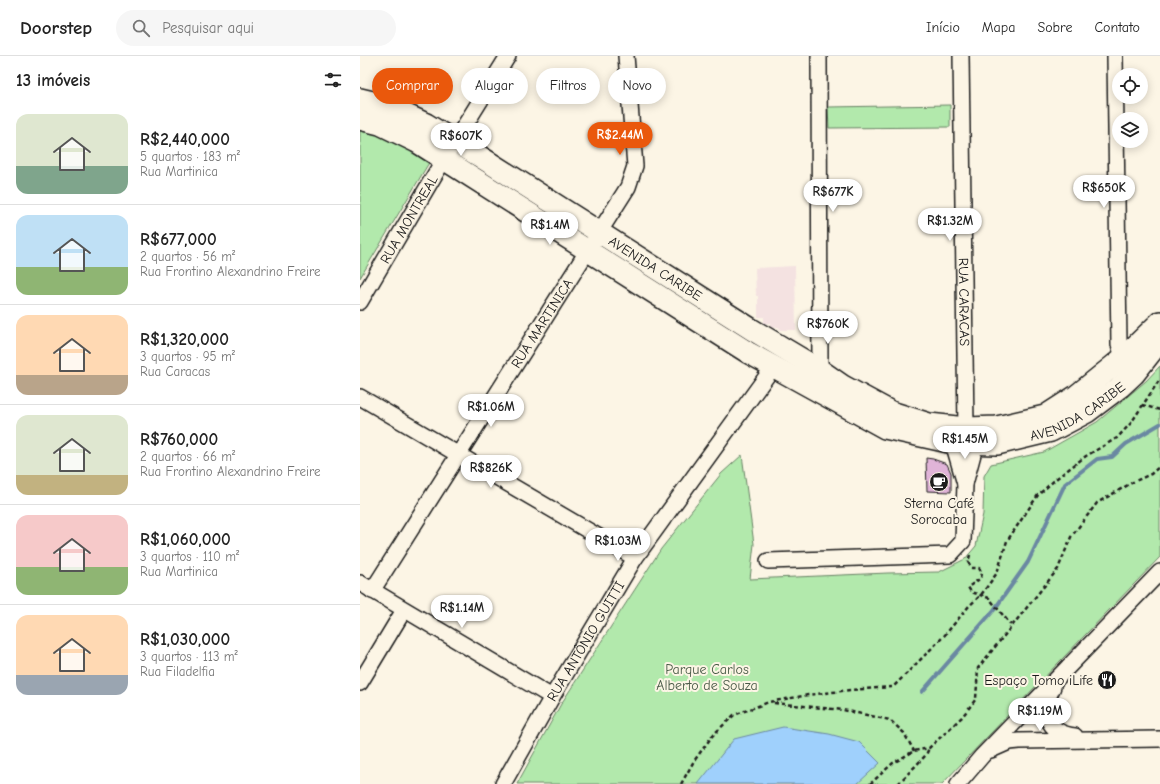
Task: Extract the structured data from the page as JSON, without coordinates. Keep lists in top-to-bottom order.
{
  "streets": {
    "street": [
      "RUA MONTREAL",
      "AVENIDA CARIBE",
      "RUA CARACAS",
      "RUA MARTINICA",
      "RUA ANTÔNIO GUITTI"
    ]
  },
  "crossings": [
    ["RUA MONTREAL", "AVENIDA CARIBE"],
    ["AVENIDA CARIBE", "RUA CARACAS"],
    ["AVENIDA CARIBE", "RUA MARTINICA"],
    ["AVENIDA CARIBE", "RUA ANTÔNIO GUITTI"]
  ],
  "parks": ["Parque Carlos Alberto de Souza"],
  "places": {
    "cafe": ["Sterna Café Sorocaba"],
    "restaurant": ["Espaço Tomo iLife"]
  },
  "page": {
    "header": "Doorstep",
    "search": "Pesquisar aqui",
    "nav": [
      "Início",
      "Mapa",
      "Sobre",
      "Contato"
    ],
    "heading": "13 imóveis",
    "chip": [
      "Comprar",
      "Alugar",
      "Filtros",
      "Novo"
    ],
    "list": [
      {
        "name": "R$2,440,000",
        "note": "5 quartos · 183 m² · Rua Martinica"
      },
      {
        "name": "R$677,000",
        "note": "2 quartos · 56 m² · Rua Frontino Alexandrino Freire"
      },
      {
        "name": "R$1,320,000",
        "note": "3 quartos · 95 m² · Rua Caracas"
      },
      {
        "name": "R$760,000",
        "note": "2 quartos · 66 m² · Rua Frontino Alexandrino Freire"
      },
      {
        "name": "R$1,060,000",
        "note": "3 quartos · 110 m² · Rua Martinica"
      },
      {
        "name": "R$1,030,000",
        "note": "3 quartos · 113 m² · Rua Filadelfia"
      }
    ],
    "price": [
      "R$2.44M",
      "R$607K",
      "R$650K",
      "R$677K",
      "R$1.32M",
      "R$1.4M",
      "R$760K",
      "R$1.06M",
      "R$1.45M",
      "R$826K",
      "R$1.03M",
      "R$1.14M",
      "R$1.19M"
    ]
  }
}
